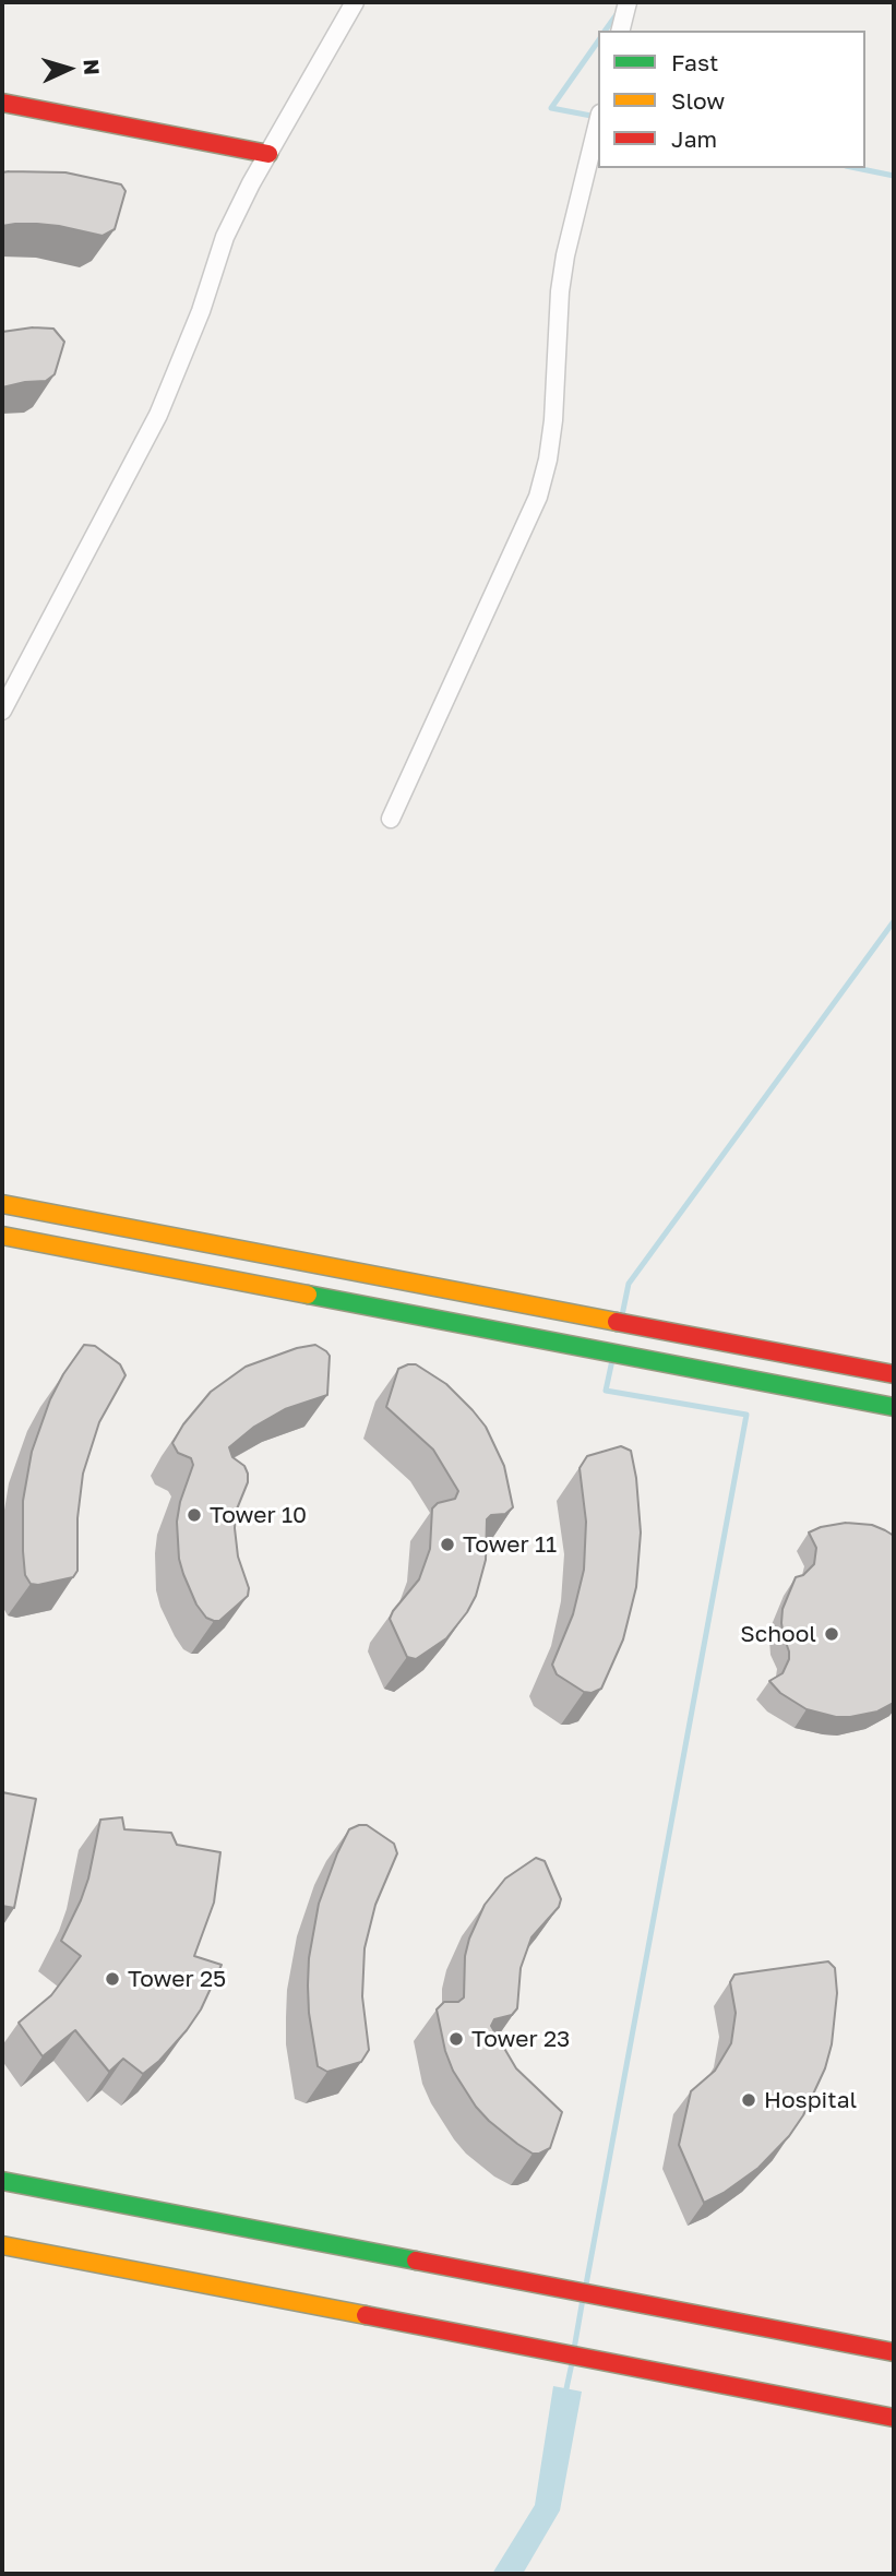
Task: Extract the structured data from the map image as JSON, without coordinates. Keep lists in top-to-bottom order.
{
  "places": [
    "Tower 10",
    "Tower 11",
    "School",
    "Tower 25",
    "Tower 23",
    "Hospital"
  ],
  "legend": ["Fast", "Slow", "Jam"],
  "north": "right"
}
